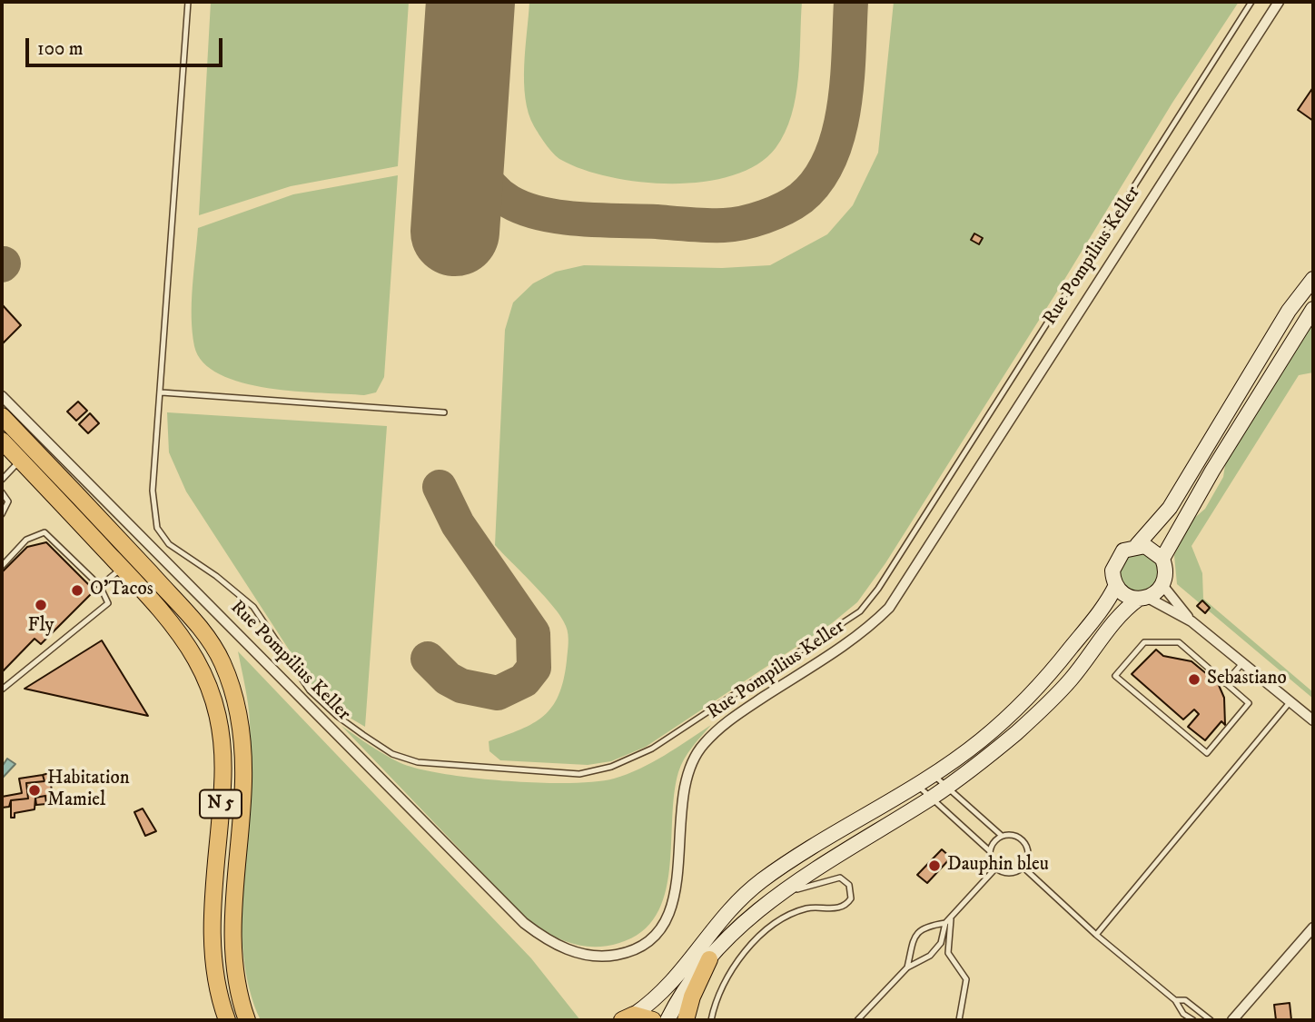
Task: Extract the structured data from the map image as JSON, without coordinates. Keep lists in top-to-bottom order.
{
  "streets": {
    "main road": ["N 5"],
    "street": ["Rue Pompilius Keller"]
  },
  "places": [
    "O'Tacos",
    "Fly",
    "Sebastiano",
    "Habitation Mamiel",
    "Dauphin bleu"
  ],
  "scale_bar": "100 m"
}
